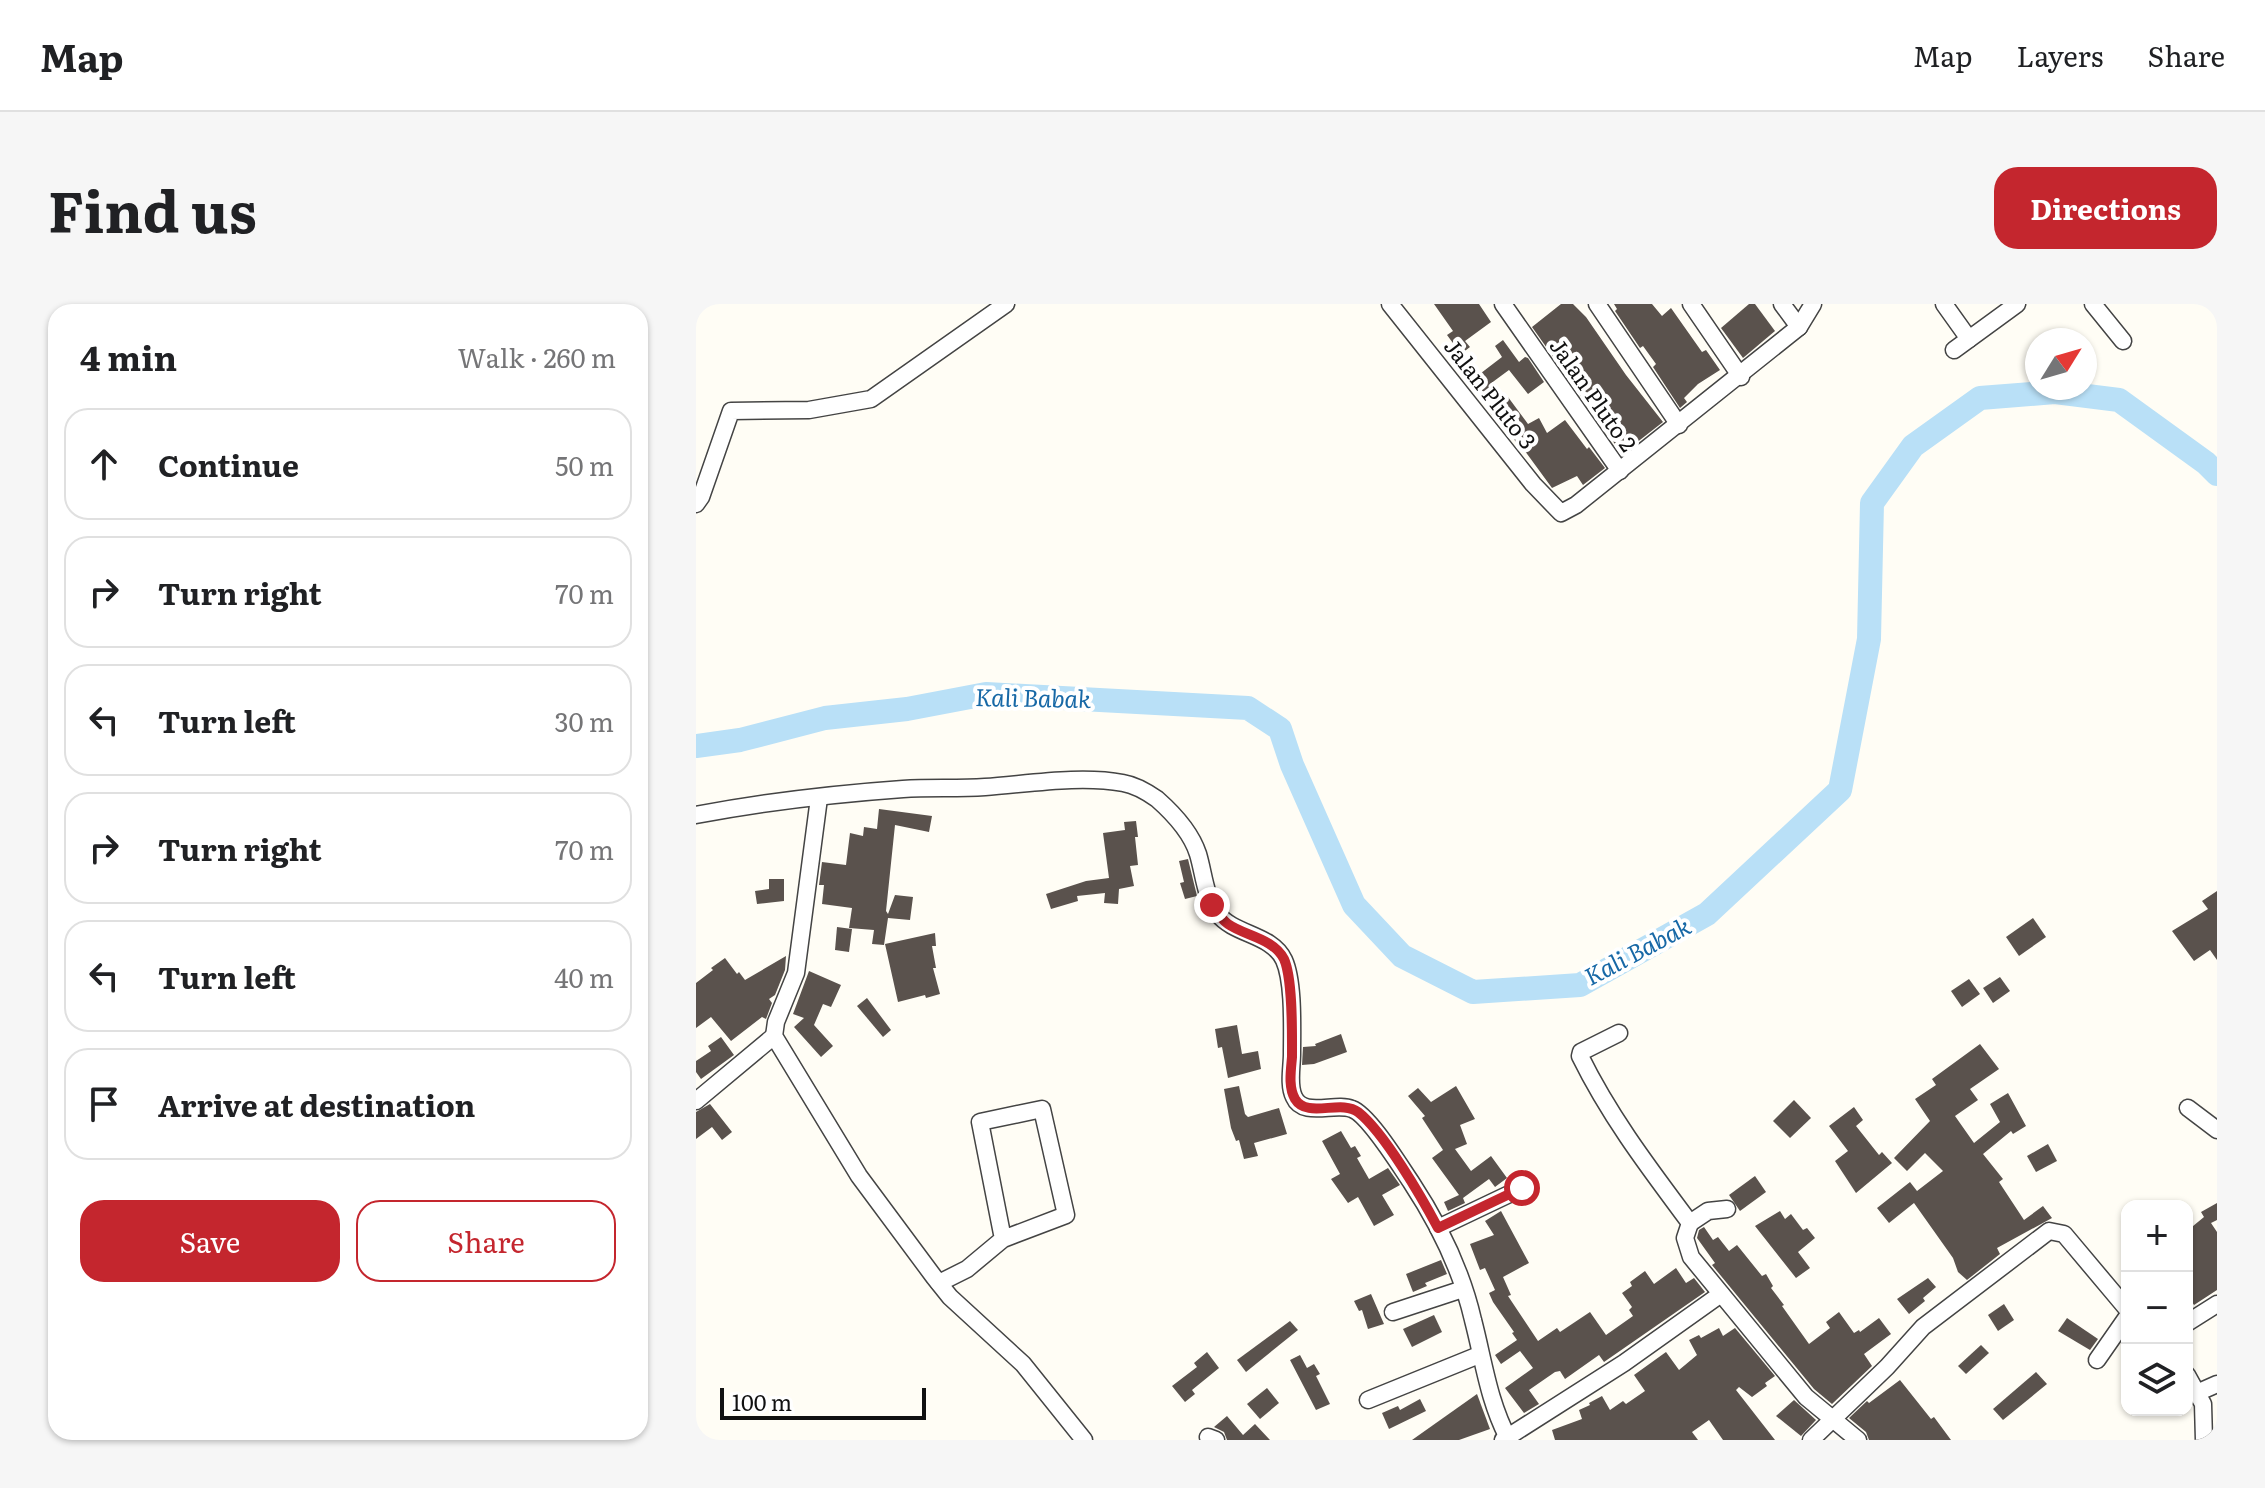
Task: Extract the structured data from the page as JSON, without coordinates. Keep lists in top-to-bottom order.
{
  "streets": {
    "street": ["Jalan Pluto 3", "Jalan Pluto 2"]
  },
  "crossings": [
    ["Jalan Pluto 3", "Jalan Pluto 2"]
  ],
  "water": ["Kali Babak"],
  "scale_bar": "100 m",
  "north": "top right",
  "page": {
    "header": "Map",
    "nav": ["Map", "Layers", "Share"],
    "title": "Find us",
    "buttons": [
      "Directions",
      ["Save", "Share"]
    ],
    "heading": ["4 min", "Walk · 260 m"],
    "list": [
      ["Continue", "50 m"],
      ["Turn right", "70 m"],
      ["Turn left", "30 m"],
      ["Turn right", "70 m"],
      ["Turn left", "40 m"],
      "Arrive at destination"
    ],
    "map_buttons": ["+", "−"],
    "scale": "100 m"
  }
}
